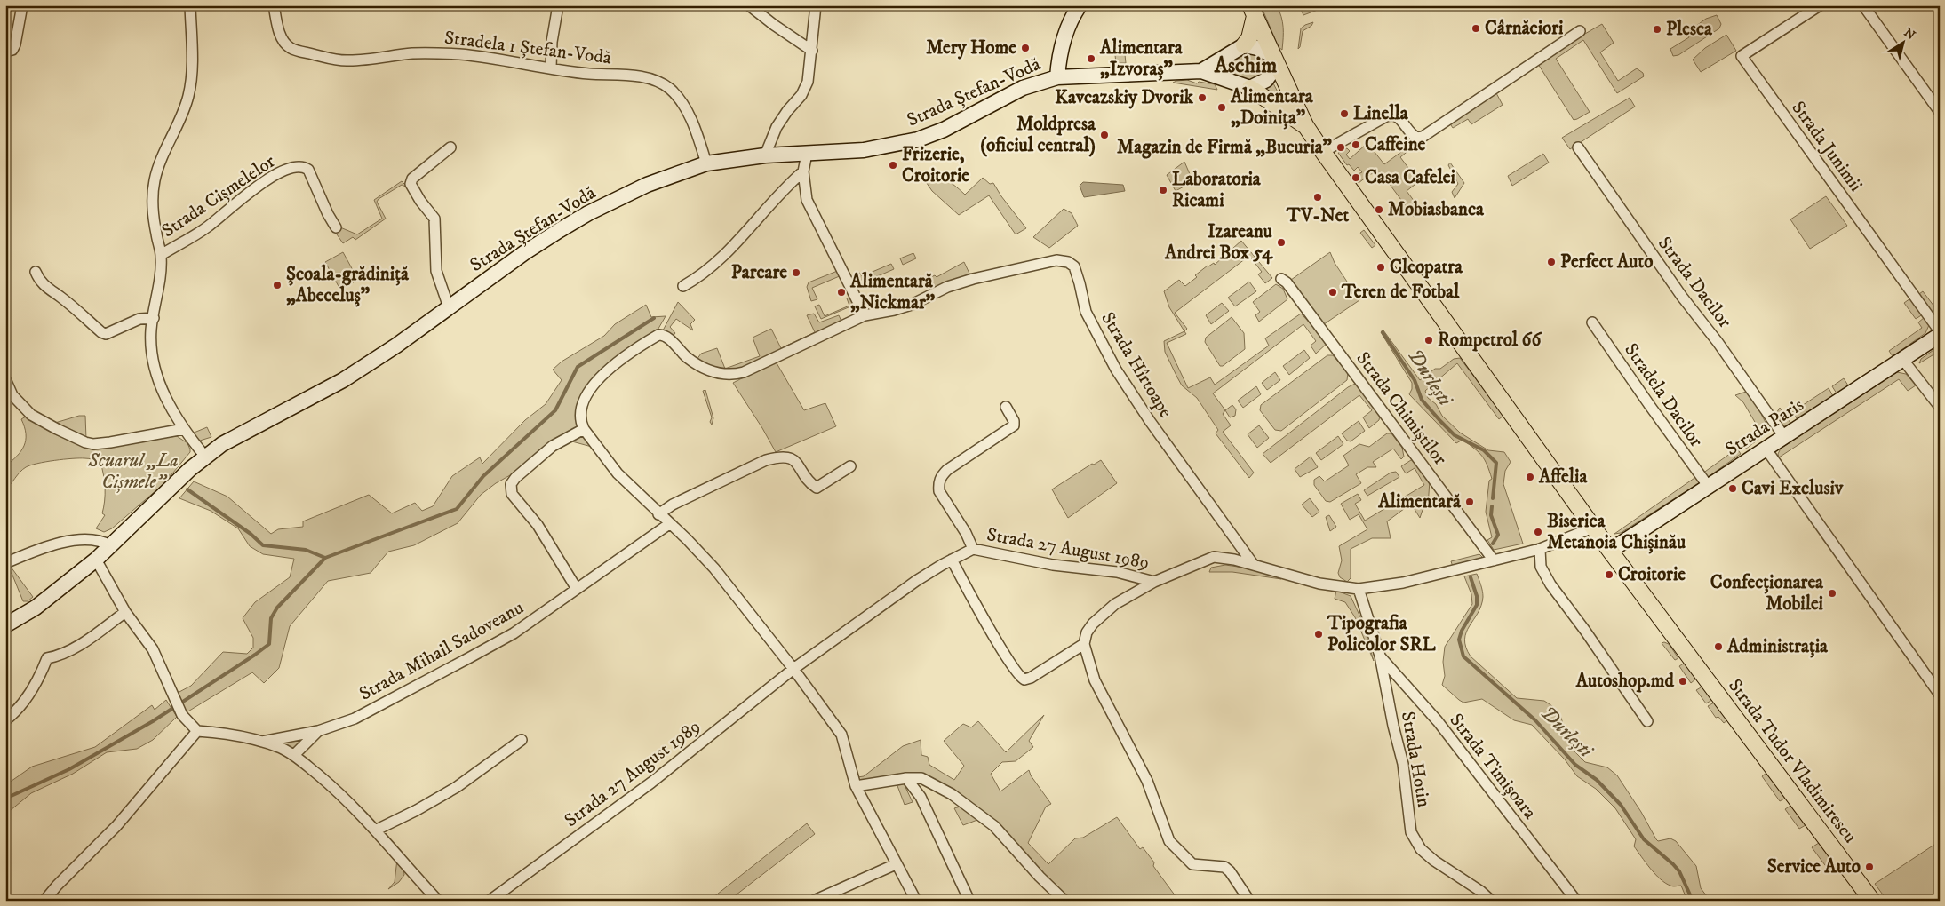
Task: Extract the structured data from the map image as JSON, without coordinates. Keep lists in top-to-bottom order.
{
  "streets": {
    "main road": ["Strada Tudor Vladimirescu"],
    "street": [
      "Stradela 1 Ștefan-Vodă",
      "Strada Ștefan-Vodă",
      "Strada Junimii",
      "Strada Cișmelelor",
      "Strada Dacilor",
      "Strada Hîrtoape",
      "Stradela Dacilor",
      "Strada Chimiștilor",
      "Strada Paris",
      "Strada 27 August 1989",
      "Strada Mihail Sadoveanu",
      "Strada Hotin",
      "Strada Timișoara"
    ]
  },
  "crossings": [
    ["Stradela 1 Ștefan-Vodă", "Strada Ștefan-Vodă"],
    ["Strada Ștefan-Vodă", "Strada Cișmelelor"],
    ["Strada Dacilor", "Strada Paris"],
    ["Strada Hîrtoape", "Strada 27 August 1989"],
    ["Stradela Dacilor", "Strada Paris"],
    ["Strada Chimiștilor", "Strada 27 August 1989"],
    ["Strada Paris", "Strada Tudor Vladimirescu"],
    ["Strada 27 August 1989", "Strada Hotin"],
    ["Strada 27 August 1989", "Strada Tudor Vladimirescu"],
    ["Strada Hotin", "Strada Timișoara"]
  ],
  "districts": ["Aschim"],
  "water": ["Durlești"],
  "parks": ["Scuarul „La Cișmele”"],
  "places": [
    "Cârnăciori",
    "Plesca",
    "Mery Home",
    "Alimentara „Izvoraș”",
    "Kavcazskiy Dvorik",
    "Alimentara „Doinița”",
    "Linella",
    "Moldpresa (oficiul central)",
    "Caffeine",
    "Magazin de Firmă „Bucuria”",
    "Frizerie, Croitorie",
    "Casa Cafelei",
    "Laboratoria Ricami",
    "TV-Net",
    "Mobiasbanca",
    "Izareanu Andrei Box 54",
    "Perfect Auto",
    "Cleopatra",
    "Parcare",
    "Şcoala-grădiniţă „Abeceluş”",
    "Alimentară „Nickmar”",
    "Teren de Fotbal",
    "Rompetrol 66",
    "Affelia",
    "Cavi Exclusiv",
    "Alimentară",
    "Biserica Metanoia Chișinău",
    "Croitorie",
    "Confecționarea Mobilei",
    "Tipografia Policolor SRL",
    "Administrația",
    "Autoshop.md",
    "Service Auto"
  ],
  "north": "top right"
}
